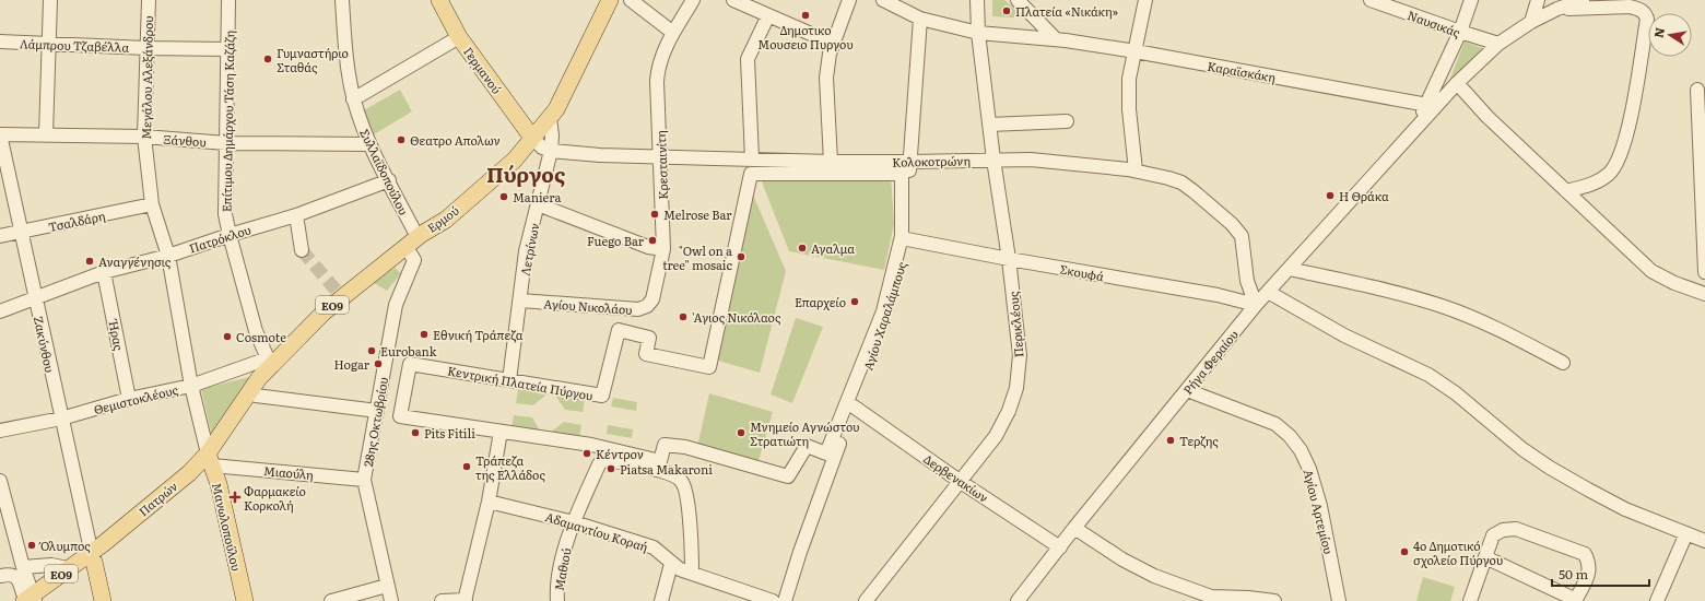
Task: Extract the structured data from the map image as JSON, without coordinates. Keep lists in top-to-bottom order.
{
  "streets": {
    "main road": [
      "Γερμανού",
      "Ερμού",
      "ΕΟ9",
      "Πατρών",
      "Μανωλοπούλου"
    ],
    "street": [
      "Ναυσικάς",
      "Λάμπρου Τζαβέλλα",
      "Καραϊσκάκη",
      "Μεγάλου Αλεξάνδρου",
      "Επίτιμου Δημάρχου Τάση Καζάζη",
      "Ξάνθου",
      "Κολοκοτρώνη",
      "Κρεσταινίτη",
      "Συλλαϊδοπούλου",
      "Τσαλδάρη",
      "Πατρόκλου",
      "Λετρίνων",
      "Σκουφά",
      "Αγίου Νικολάου",
      "Αγίου Χαραλάμπους",
      "Περικλέους",
      "Ήρας",
      "Ζακύνθου",
      "Ρήγα Φεραίου",
      "Κεντρική Πλατεία Πύργου",
      "Θεμιστοκλέους",
      "28ης Οκτωβρίου",
      "Μιαούλη",
      "Δερβενακίων",
      "Αγίου Αρτεμίου",
      "Αδαμαντίου Κοραή",
      "Μαθιού"
    ]
  },
  "crossings": [
    ["Λάμπρου Τζαβέλλα", "Μεγάλου Αλεξάνδρου"],
    ["Λάμπρου Τζαβέλλα", "Επίτιμου Δημάρχου Τάση Καζάζη"],
    ["Γερμανού", "Κολοκοτρώνη"],
    ["Γερμανού", "Ερμού"],
    ["Καραϊσκάκη", "Αγίου Χαραλάμπους"],
    ["Καραϊσκάκη", "Περικλέους"],
    ["Μεγάλου Αλεξάνδρου", "Ξάνθου"],
    ["Μεγάλου Αλεξάνδρου", "Τσαλδάρη"],
    ["Μεγάλου Αλεξάνδρου", "Πατρόκλου"],
    ["Μεγάλου Αλεξάνδρου", "Θεμιστοκλέους"],
    ["Μεγάλου Αλεξάνδρου", "Μιαούλη"],
    ["Μεγάλου Αλεξάνδρου", "Πατρών"],
    ["Μεγάλου Αλεξάνδρου", "Μανωλοπούλου"],
    ["Επίτιμου Δημάρχου Τάση Καζάζη", "Ξάνθου"],
    ["Επίτιμου Δημάρχου Τάση Καζάζη", "Πατρόκλου"],
    ["Επίτιμου Δημάρχου Τάση Καζάζη", "Θεμιστοκλέους"],
    ["Επίτιμου Δημάρχου Τάση Καζάζη", "Πατρών"],
    ["Ξάνθου", "Συλλαϊδοπούλου"],
    ["Ξάνθου", "Ζακύνθου"],
    ["Κολοκοτρώνη", "Κρεσταινίτη"],
    ["Κολοκοτρώνη", "Ερμού"],
    ["Κολοκοτρώνη", "Λετρίνων"],
    ["Κολοκοτρώνη", "Σκουφά"],
    ["Κολοκοτρώνη", "Αγίου Χαραλάμπους"],
    ["Κολοκοτρώνη", "Περικλέους"],
    ["Κολοκοτρώνη", "Ρήγα Φεραίου"],
    ["Κρεσταινίτη", "Αγίου Νικολάου"],
    ["Συλλαϊδοπούλου", "Ερμού"],
    ["Συλλαϊδοπούλου", "Πατρόκλου"],
    ["Συλλαϊδοπούλου", "28ης Οκτωβρίου"],
    ["Συλλαϊδοπούλου", "Πατρών"],
    ["Ερμού", "Λετρίνων"],
    ["Ερμού", "28ης Οκτωβρίου"],
    ["Ερμού", "Πατρών"],
    ["Τσαλδάρη", "Ζακύνθου"],
    ["Πατρόκλου", "Ήρας"],
    ["Πατρόκλου", "Ζακύνθου"],
    ["Λετρίνων", "Αγίου Νικολάου"],
    ["Λετρίνων", "Κεντρική Πλατεία Πύργου"],
    ["Σκουφά", "Αγίου Χαραλάμπους"],
    ["Σκουφά", "Περικλέους"],
    ["Σκουφά", "Ρήγα Φεραίου"],
    ["Αγίου Χαραλάμπους", "Δερβενακίων"],
    ["Περικλέους", "Δερβενακίων"],
    ["Ήρας", "Θεμιστοκλέους"],
    ["Ζακύνθου", "Θεμιστοκλέους"],
    ["Ζακύνθου", "Πατρών"],
    ["Ρήγα Φεραίου", "Δερβενακίων"],
    ["Ρήγα Φεραίου", "Αγίου Αρτεμίου"],
    ["Θεμιστοκλέους", "Πατρών"],
    ["28ης Οκτωβρίου", "Μιαούλη"],
    ["28ης Οκτωβρίου", "Πατρών"],
    ["Μιαούλη", "Πατρών"],
    ["Μιαούλη", "Μανωλοπούλου"],
    ["Πατρών", "Μανωλοπούλου"],
    ["Αδαμαντίου Κοραή", "Μαθιού"]
  ],
  "districts": ["Πύργος"],
  "places": {
    "other": [
      "Πλατεία «Νικάκη»",
      "Δημοτικο Μουσειο Πυργου",
      "Γυμναστήριο Σταθάς",
      "Θεατρο Απολων",
      "Η Θράκα",
      "Maniera",
      "Melrose Bar",
      "Fuego Bar",
      "Αγαλμα",
      "\"Owl on a tree\" mosaic",
      "Αναγγένησις",
      "Επαρχείο",
      "'Αγιος Νικόλαος",
      "Εθνική Τράπεζα",
      "Cosmote",
      "Eurobank",
      "Hogar",
      "Pits Fitili",
      "Μνημείο Αγνώστου Στρατιώτη",
      "Τερζης",
      "Κέντρον",
      "Τράπεζα της Ελλάδος",
      "Piatsa Makaroni",
      "Όλυμπος",
      "4ο Δημοτικό σχολείο Πύργου"
    ],
    "health": ["Φαρμακείο Κορκολή"]
  },
  "scale_bar": "50 m",
  "north": "left"
}
